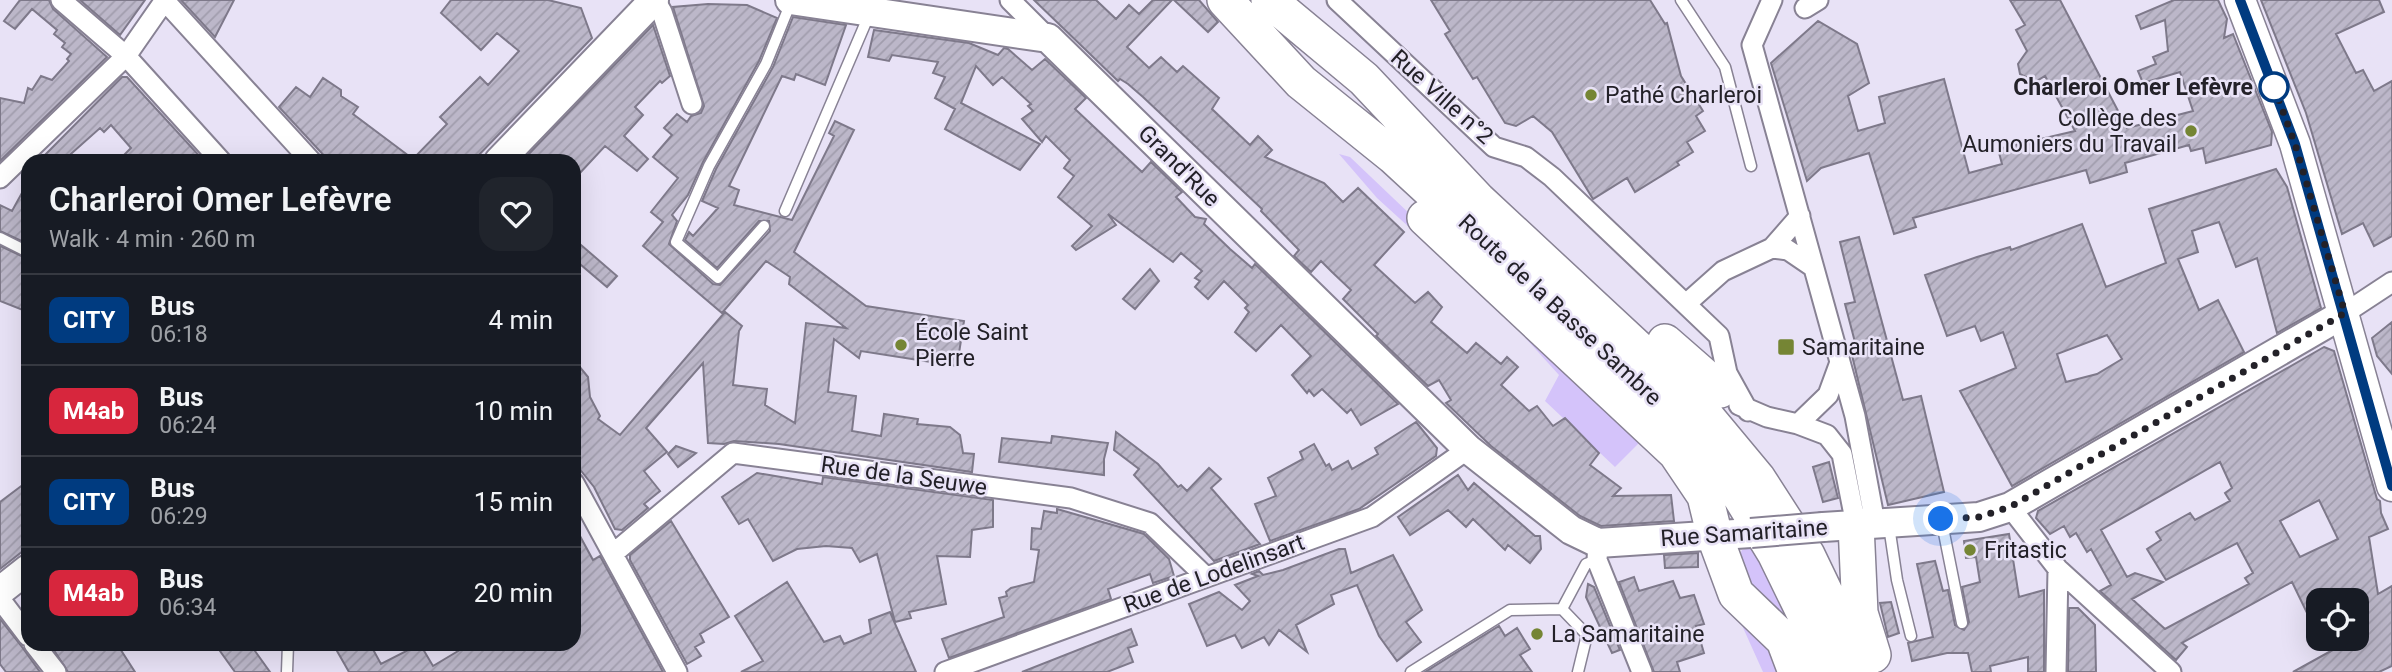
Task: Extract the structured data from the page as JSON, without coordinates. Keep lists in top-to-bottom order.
{
  "streets": {
    "highway": ["Route de la Basse Sambre"],
    "street": [
      "Rue Ville n°2",
      "Grand'Rue",
      "Rue de la Seuwe",
      "Rue Samaritaine",
      "Rue de Lodelinsart"
    ]
  },
  "crossings": [
    ["Grand'Rue", "Rue Samaritaine"],
    ["Grand'Rue", "Rue de Lodelinsart"],
    ["Rue de la Seuwe", "Rue de Lodelinsart"]
  ],
  "places": {
    "other": [
      "Charleroi Omer Lefèvre",
      "Pathé Charleroi",
      "Collège des Aumoniers du Travail",
      "École Saint Pierre",
      "Fritastic",
      "La Samaritaine"
    ],
    "transit": ["Samaritaine"]
  },
  "lines": ["bus line CITY"],
  "page": {
    "heading": ["Charleroi Omer Lefèvre", "Walk · 4 min · 260 m"],
    "list": [
      {
        "mark": "CITY",
        "name": "Bus",
        "note": "06:18",
        "value": "4 min"
      },
      {
        "mark": "M4ab",
        "name": "Bus",
        "note": "06:24",
        "value": "10 min"
      },
      {
        "mark": "CITY",
        "name": "Bus",
        "note": "06:29",
        "value": "15 min"
      },
      {
        "mark": "M4ab",
        "name": "Bus",
        "note": "06:34",
        "value": "20 min"
      }
    ]
  }
}
